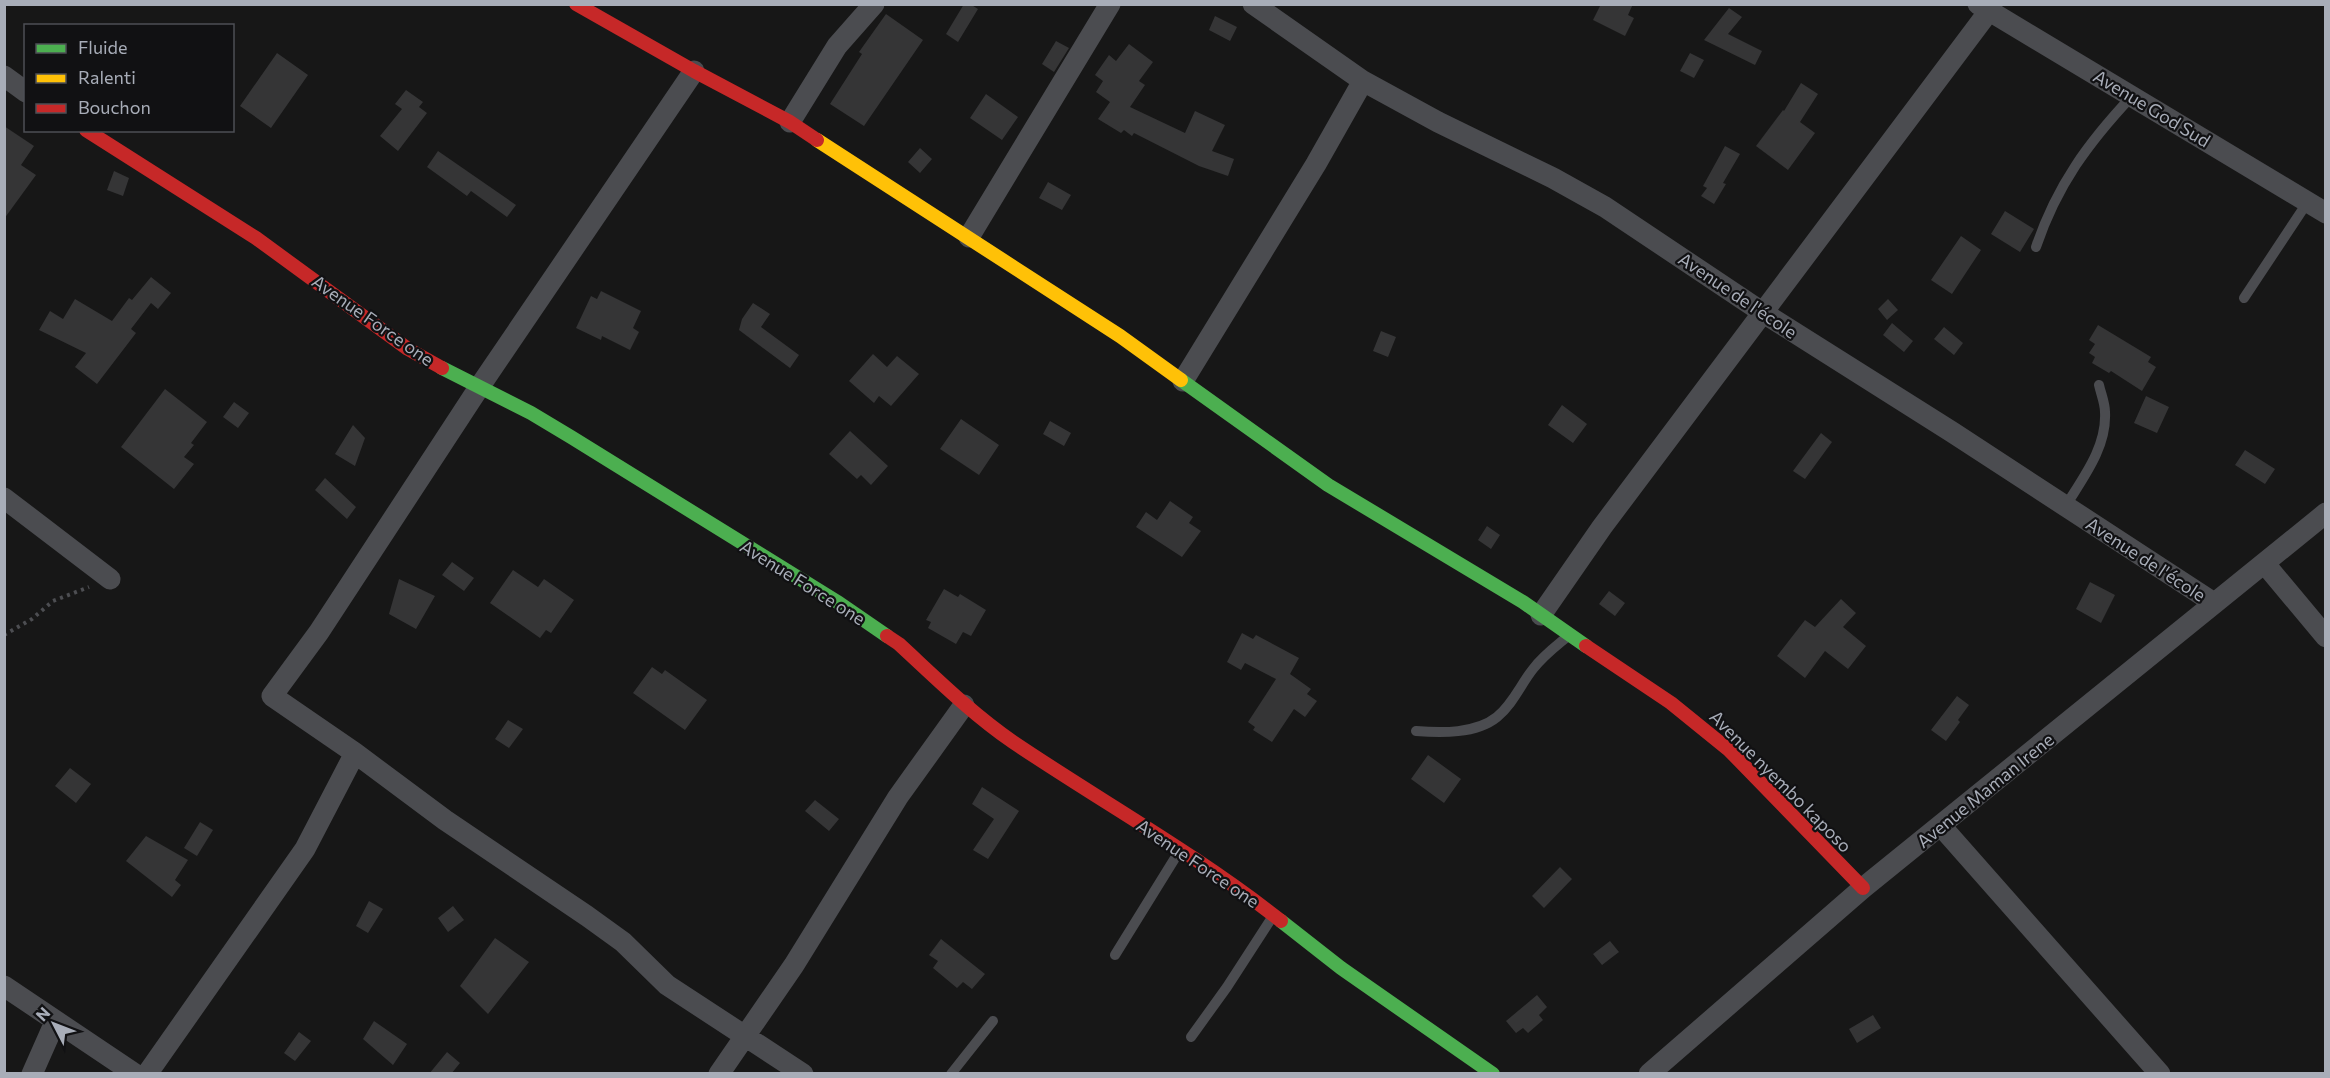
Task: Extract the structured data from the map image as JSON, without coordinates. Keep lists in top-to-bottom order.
{
  "streets": {
    "street": [
      "Avenue God Sud",
      "Avenue de l'école",
      "Avenue Force one",
      "Avenue nyembo kaposo",
      "Avenue Maman Irene"
    ]
  },
  "crossings": [
    ["Avenue de l'école", "Avenue Maman Irene"],
    ["Avenue nyembo kaposo", "Avenue Maman Irene"]
  ],
  "legend": ["Fluide", "Ralenti", "Bouchon"],
  "north": "top left"
}
